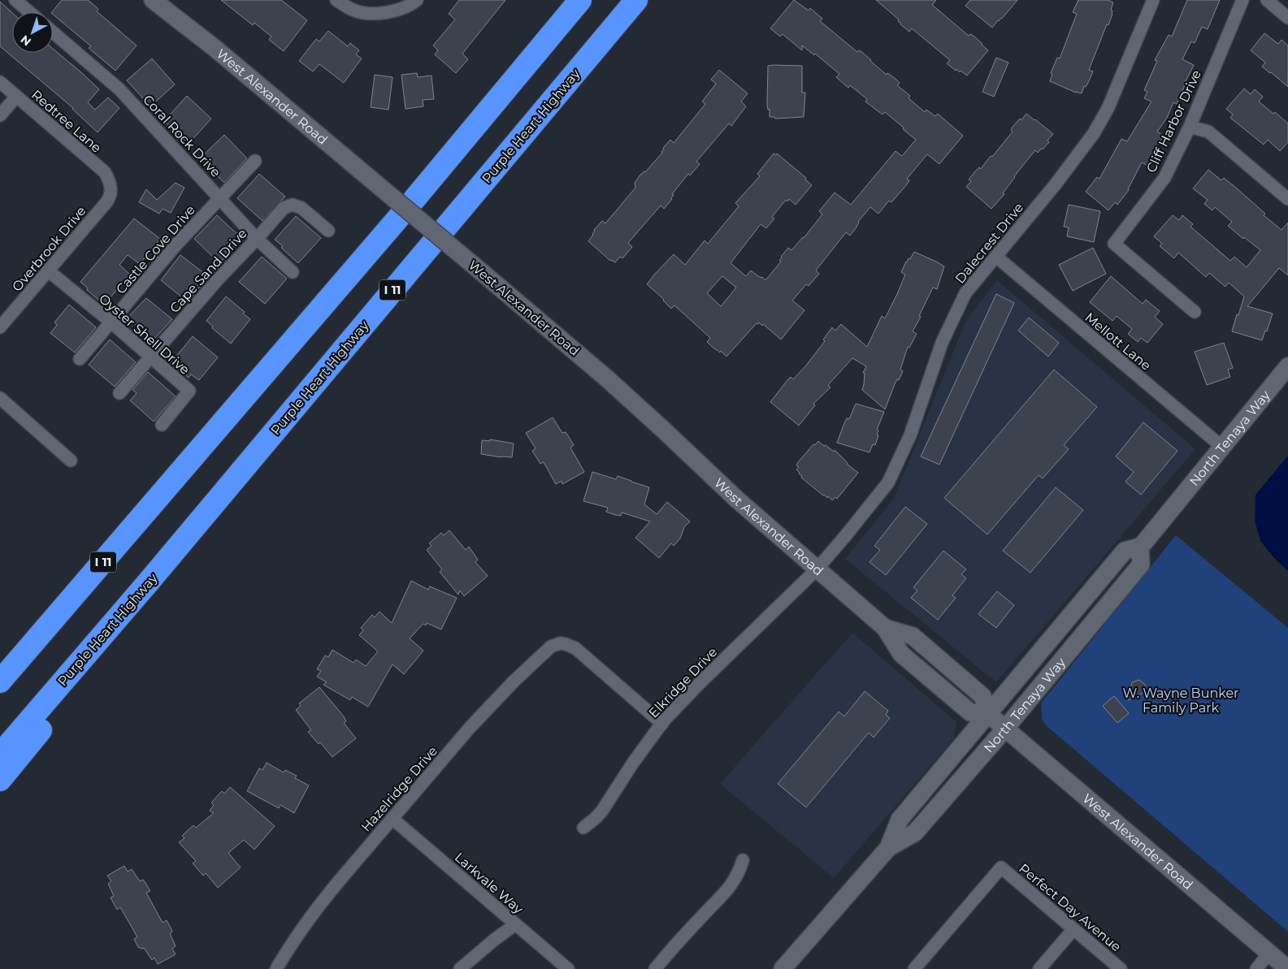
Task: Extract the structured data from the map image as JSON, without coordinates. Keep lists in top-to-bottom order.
{
  "streets": {
    "highway": ["Purple Heart Highway", "I 11"],
    "main road": ["West Alexander Road", "North Tenaya Way"],
    "street": [
      "Redtree Lane",
      "Cliff Harbor Drive",
      "Coral Rock Drive",
      "Dalecrest Drive",
      "Overbrook Drive",
      "Castle Cove Drive",
      "Cape Sand Drive",
      "Oyster Shell Drive",
      "Mellott Lane",
      "Elkridge Drive",
      "Hazelridge Drive",
      "Larkvale Way",
      "Perfect Day Avenue"
    ]
  },
  "crossings": [
    ["West Alexander Road", "Dalecrest Drive"],
    ["West Alexander Road", "North Tenaya Way"],
    ["West Alexander Road", "Elkridge Drive"],
    ["Redtree Lane", "Overbrook Drive"],
    ["Coral Rock Drive", "Castle Cove Drive"],
    ["Coral Rock Drive", "Cape Sand Drive"],
    ["Dalecrest Drive", "Mellott Lane"],
    ["Dalecrest Drive", "Elkridge Drive"],
    ["Overbrook Drive", "Oyster Shell Drive"],
    ["Castle Cove Drive", "Oyster Shell Drive"],
    ["Cape Sand Drive", "Oyster Shell Drive"],
    ["Mellott Lane", "North Tenaya Way"],
    ["Elkridge Drive", "Hazelridge Drive"],
    ["Hazelridge Drive", "Larkvale Way"]
  ],
  "parks": ["W. Wayne Bunker Family Park"],
  "north": "bottom left"
}
